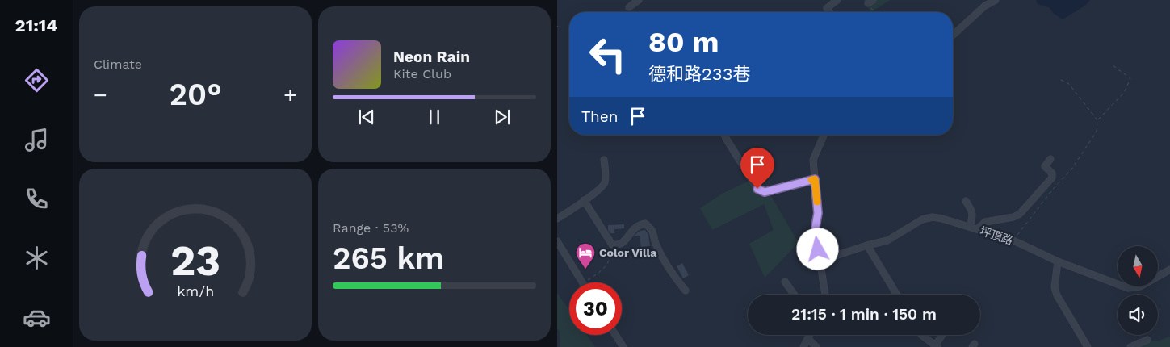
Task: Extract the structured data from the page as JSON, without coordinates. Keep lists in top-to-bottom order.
{
  "streets": {
    "street": ["坪頂路"]
  },
  "places": {
    "hotel": ["Color Villa"]
  },
  "north": "bottom",
  "page": {
    "tabs": "21:14",
    "tile": [
      "Climate",
      ["Range · 53%", "265 km"]
    ],
    "turn": ["80 m", "德和路233巷"],
    "song": ["Neon Rain", "Kite Club"],
    "heat": ["−", "20°", "+"],
    "then": "Then",
    "limit": "30",
    "trip": "21:15 · 1 min · 150 m",
    "gauge": ["23", "km/h"]
  }
}
